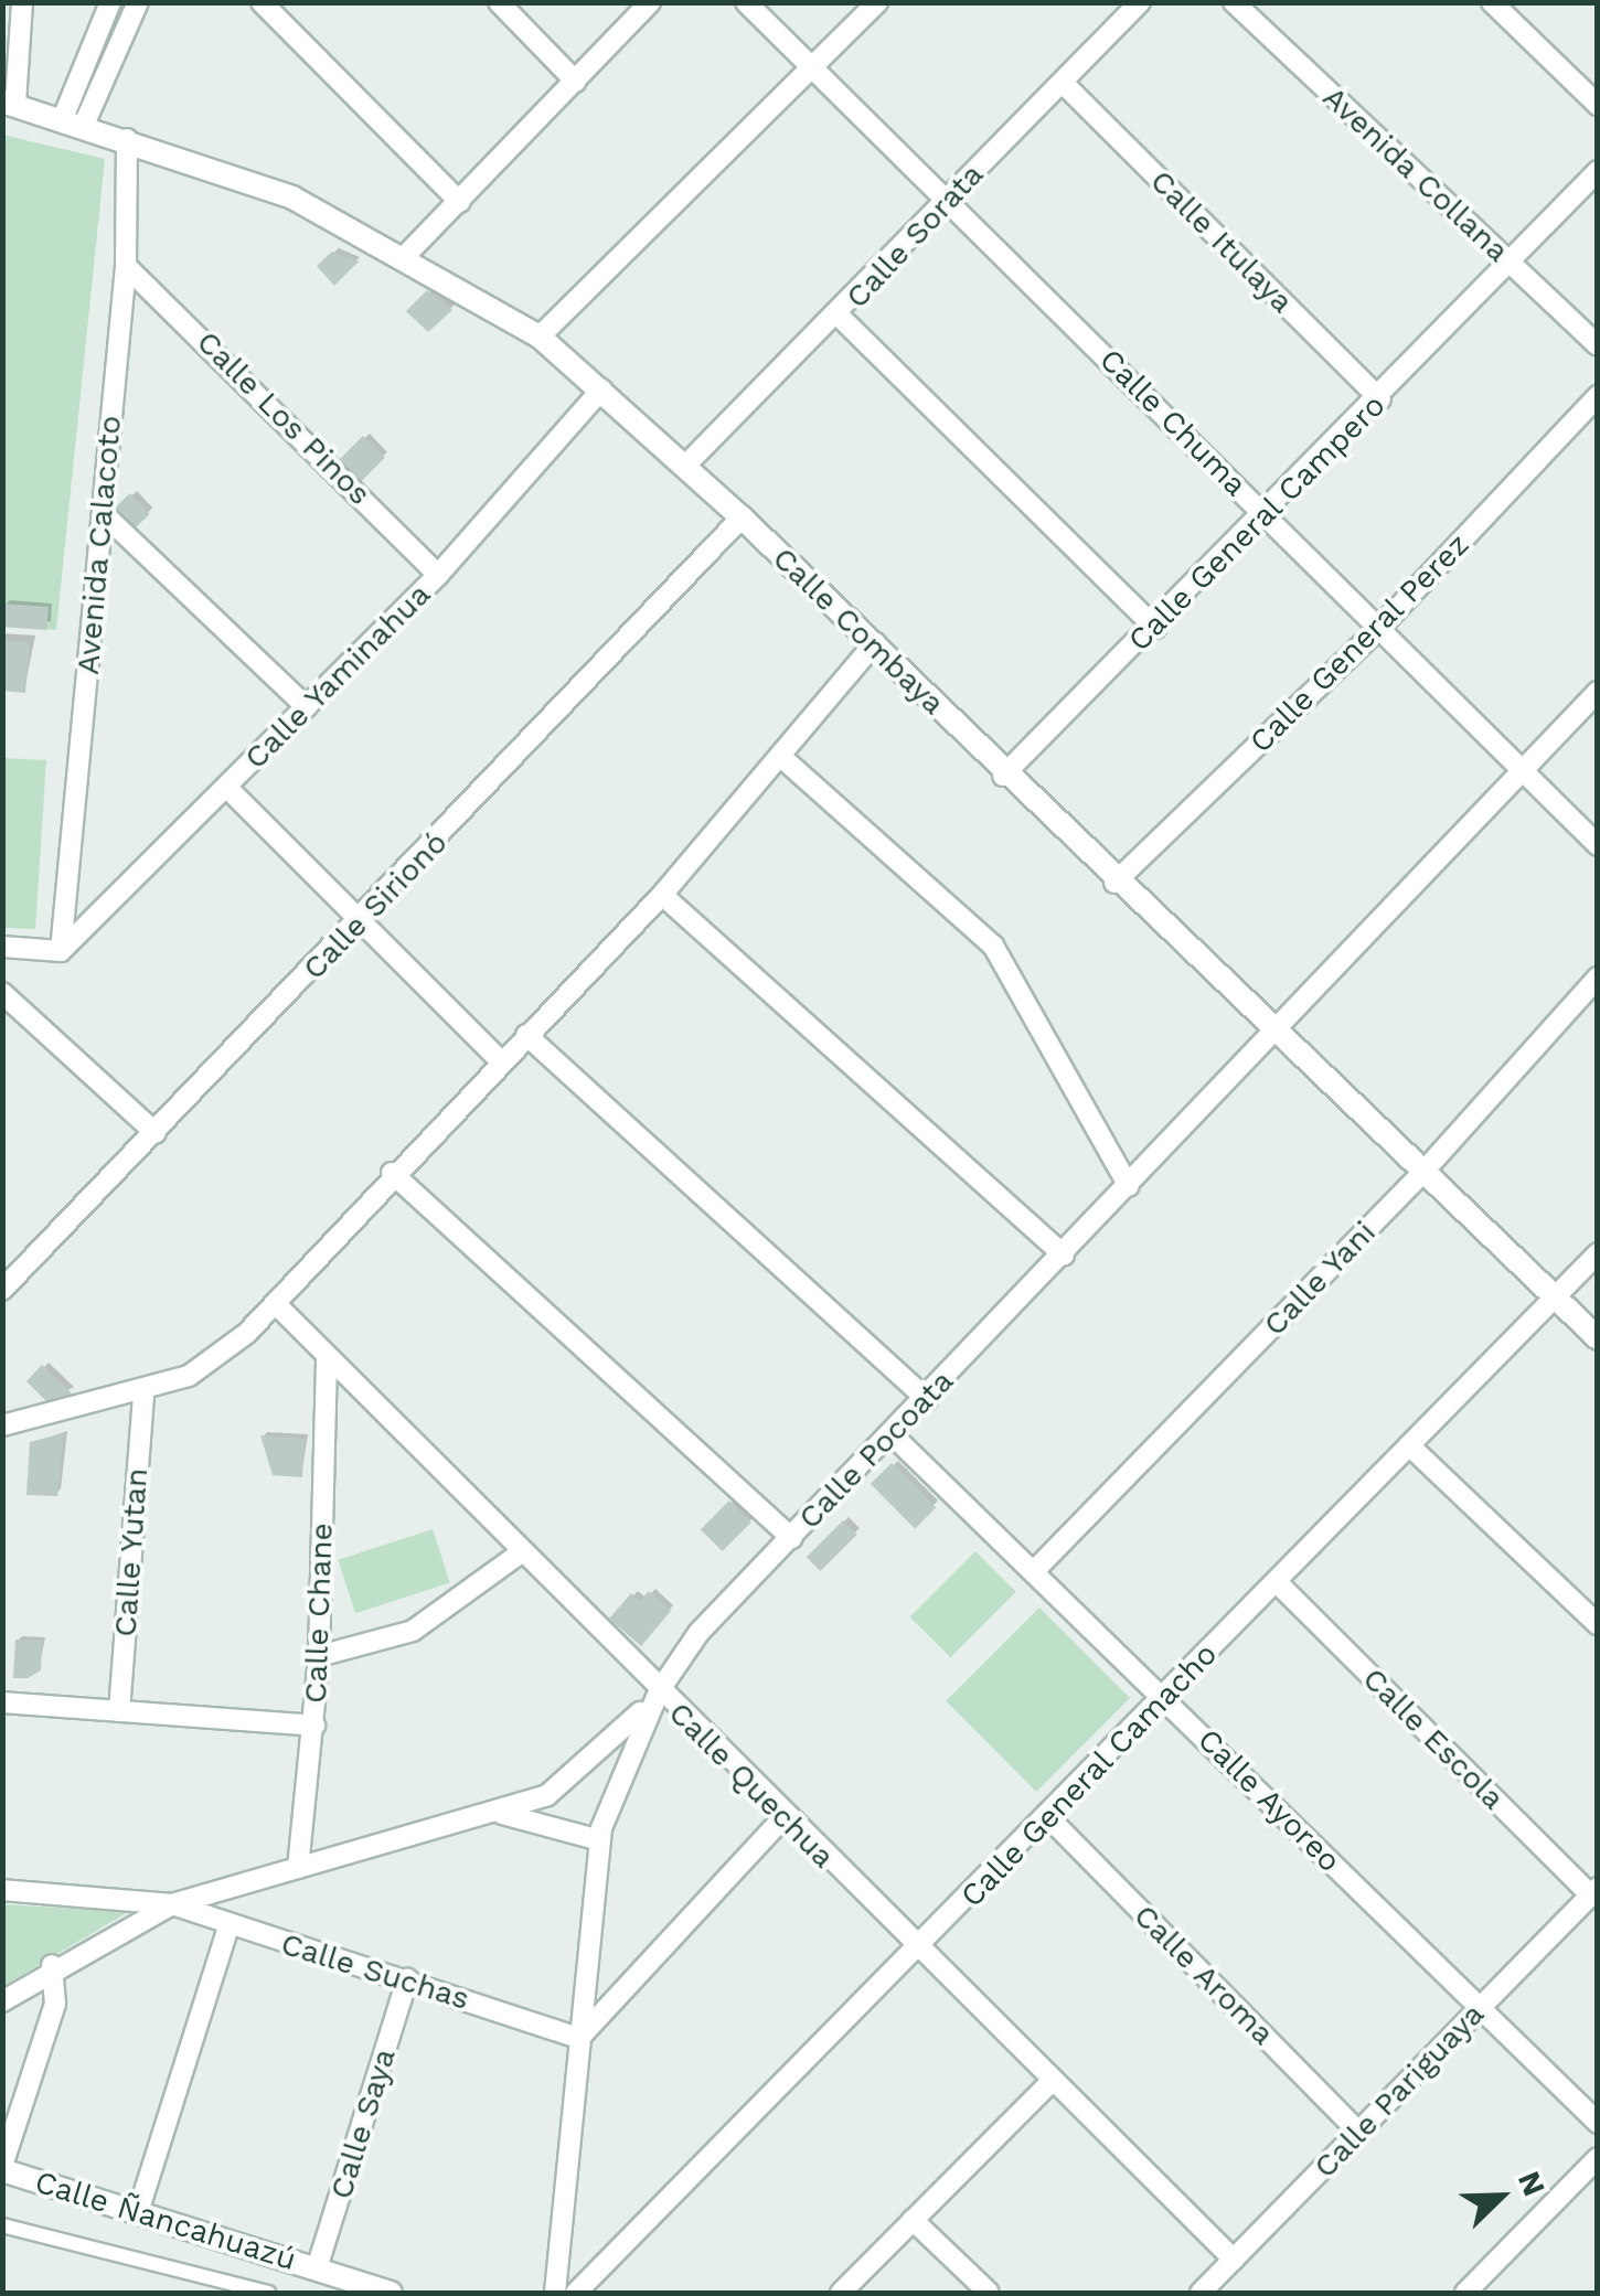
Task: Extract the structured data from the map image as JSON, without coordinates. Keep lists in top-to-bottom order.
{
  "streets": {
    "street": [
      "Avenida Collana",
      "Calle Sorata",
      "Calle Itulaya",
      "Calle Los Pinos",
      "Calle Chuma",
      "Calle General Campero",
      "Avenida Calacoto",
      "Calle Combaya",
      "Calle General Perez",
      "Calle Yaminahua",
      "Calle Sirionó",
      "Calle Yani",
      "Calle Pocoata",
      "Calle Yutan",
      "Calle Chane",
      "Calle Escola",
      "Calle General Camacho",
      "Calle Quechua",
      "Calle Ayoreo",
      "Calle Suchas",
      "Calle Aroma",
      "Calle Pariguaya",
      "Calle Saya",
      "Calle Ñancahuazú"
    ]
  },
  "crossings": [
    ["Avenida Collana", "Calle General Campero"],
    ["Calle Sorata", "Calle Itulaya"],
    ["Calle Sorata", "Calle Chuma"],
    ["Calle Sorata", "Calle Combaya"],
    ["Calle Itulaya", "Calle General Campero"],
    ["Calle Los Pinos", "Avenida Calacoto"],
    ["Calle Los Pinos", "Calle Yaminahua"],
    ["Calle Chuma", "Calle General Campero"],
    ["Calle Chuma", "Calle General Perez"],
    ["Calle Chuma", "Calle Pocoata"],
    ["Calle General Campero", "Calle Combaya"],
    ["Avenida Calacoto", "Calle Combaya"],
    ["Avenida Calacoto", "Calle Yaminahua"],
    ["Calle Combaya", "Calle General Perez"],
    ["Calle Combaya", "Calle Yaminahua"],
    ["Calle Combaya", "Calle Sirionó"],
    ["Calle Combaya", "Calle Yani"],
    ["Calle Combaya", "Calle Pocoata"],
    ["Calle Combaya", "Calle General Camacho"],
    ["Calle Yani", "Calle Ayoreo"],
    ["Calle Pocoata", "Calle Quechua"],
    ["Calle Pocoata", "Calle Ayoreo"],
    ["Calle Pocoata", "Calle Suchas"],
    ["Calle Chane", "Calle Quechua"],
    ["Calle Escola", "Calle General Camacho"],
    ["Calle Escola", "Calle Pariguaya"],
    ["Calle General Camacho", "Calle Quechua"],
    ["Calle General Camacho", "Calle Ayoreo"],
    ["Calle General Camacho", "Calle Aroma"],
    ["Calle Quechua", "Calle Pariguaya"],
    ["Calle Ayoreo", "Calle Pariguaya"],
    ["Calle Suchas", "Calle Saya"],
    ["Calle Aroma", "Calle Pariguaya"],
    ["Calle Saya", "Calle Ñancahuazú"]
  ],
  "north": "top right"
}
